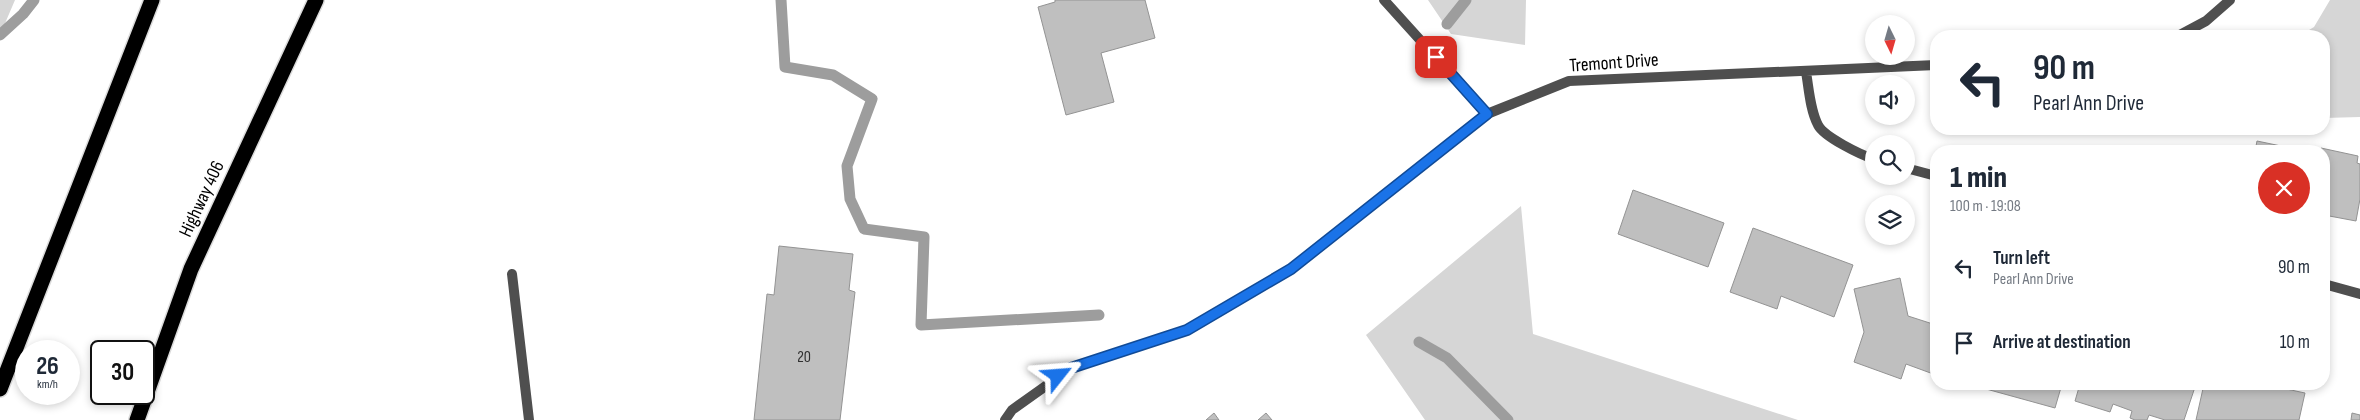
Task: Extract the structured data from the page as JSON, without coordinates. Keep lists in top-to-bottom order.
{
  "streets": {
    "highway": ["Highway 406"],
    "street": ["Tremont Drive"]
  },
  "house_numbers": ["20"],
  "north": "bottom",
  "page": {
    "turn": ["90 m", "Pearl Ann Drive"],
    "heading": ["1 min", "100 m · 19:08"],
    "list": [
      {
        "name": "Turn left",
        "note": "Pearl Ann Drive",
        "value": "90 m"
      },
      {
        "name": "Arrive at destination",
        "value": "10 m"
      }
    ],
    "speed": "26 km/h",
    "limit": "30"
  }
}
